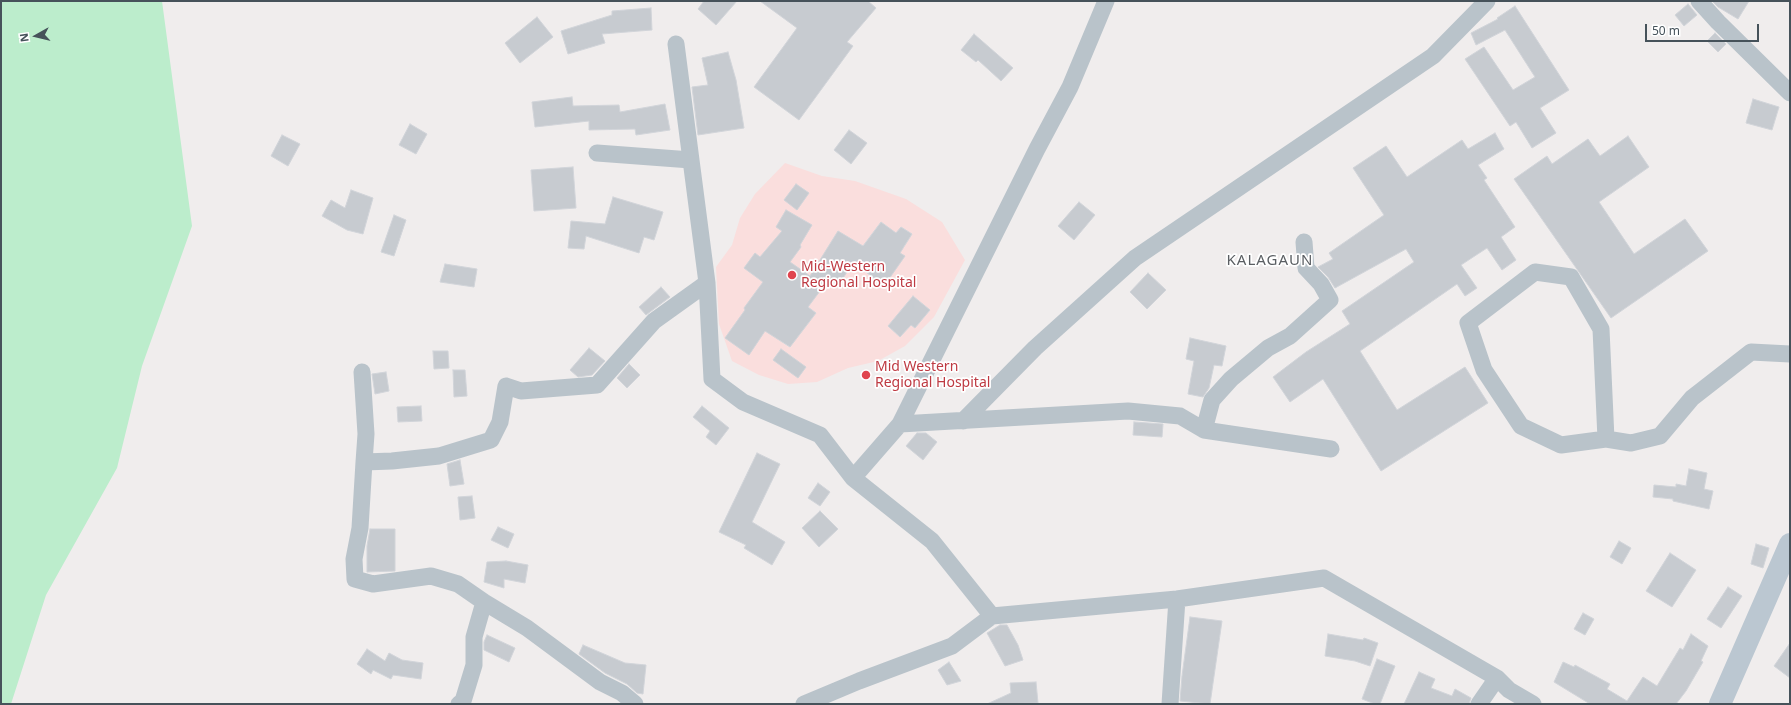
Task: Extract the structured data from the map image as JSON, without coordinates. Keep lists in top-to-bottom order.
{
  "districts": ["KALAGAUN"],
  "places": ["Mid-Western Regional Hospital", "Mid Western Regional Hospital"],
  "scale_bar": "50 m",
  "north": "left"
}
